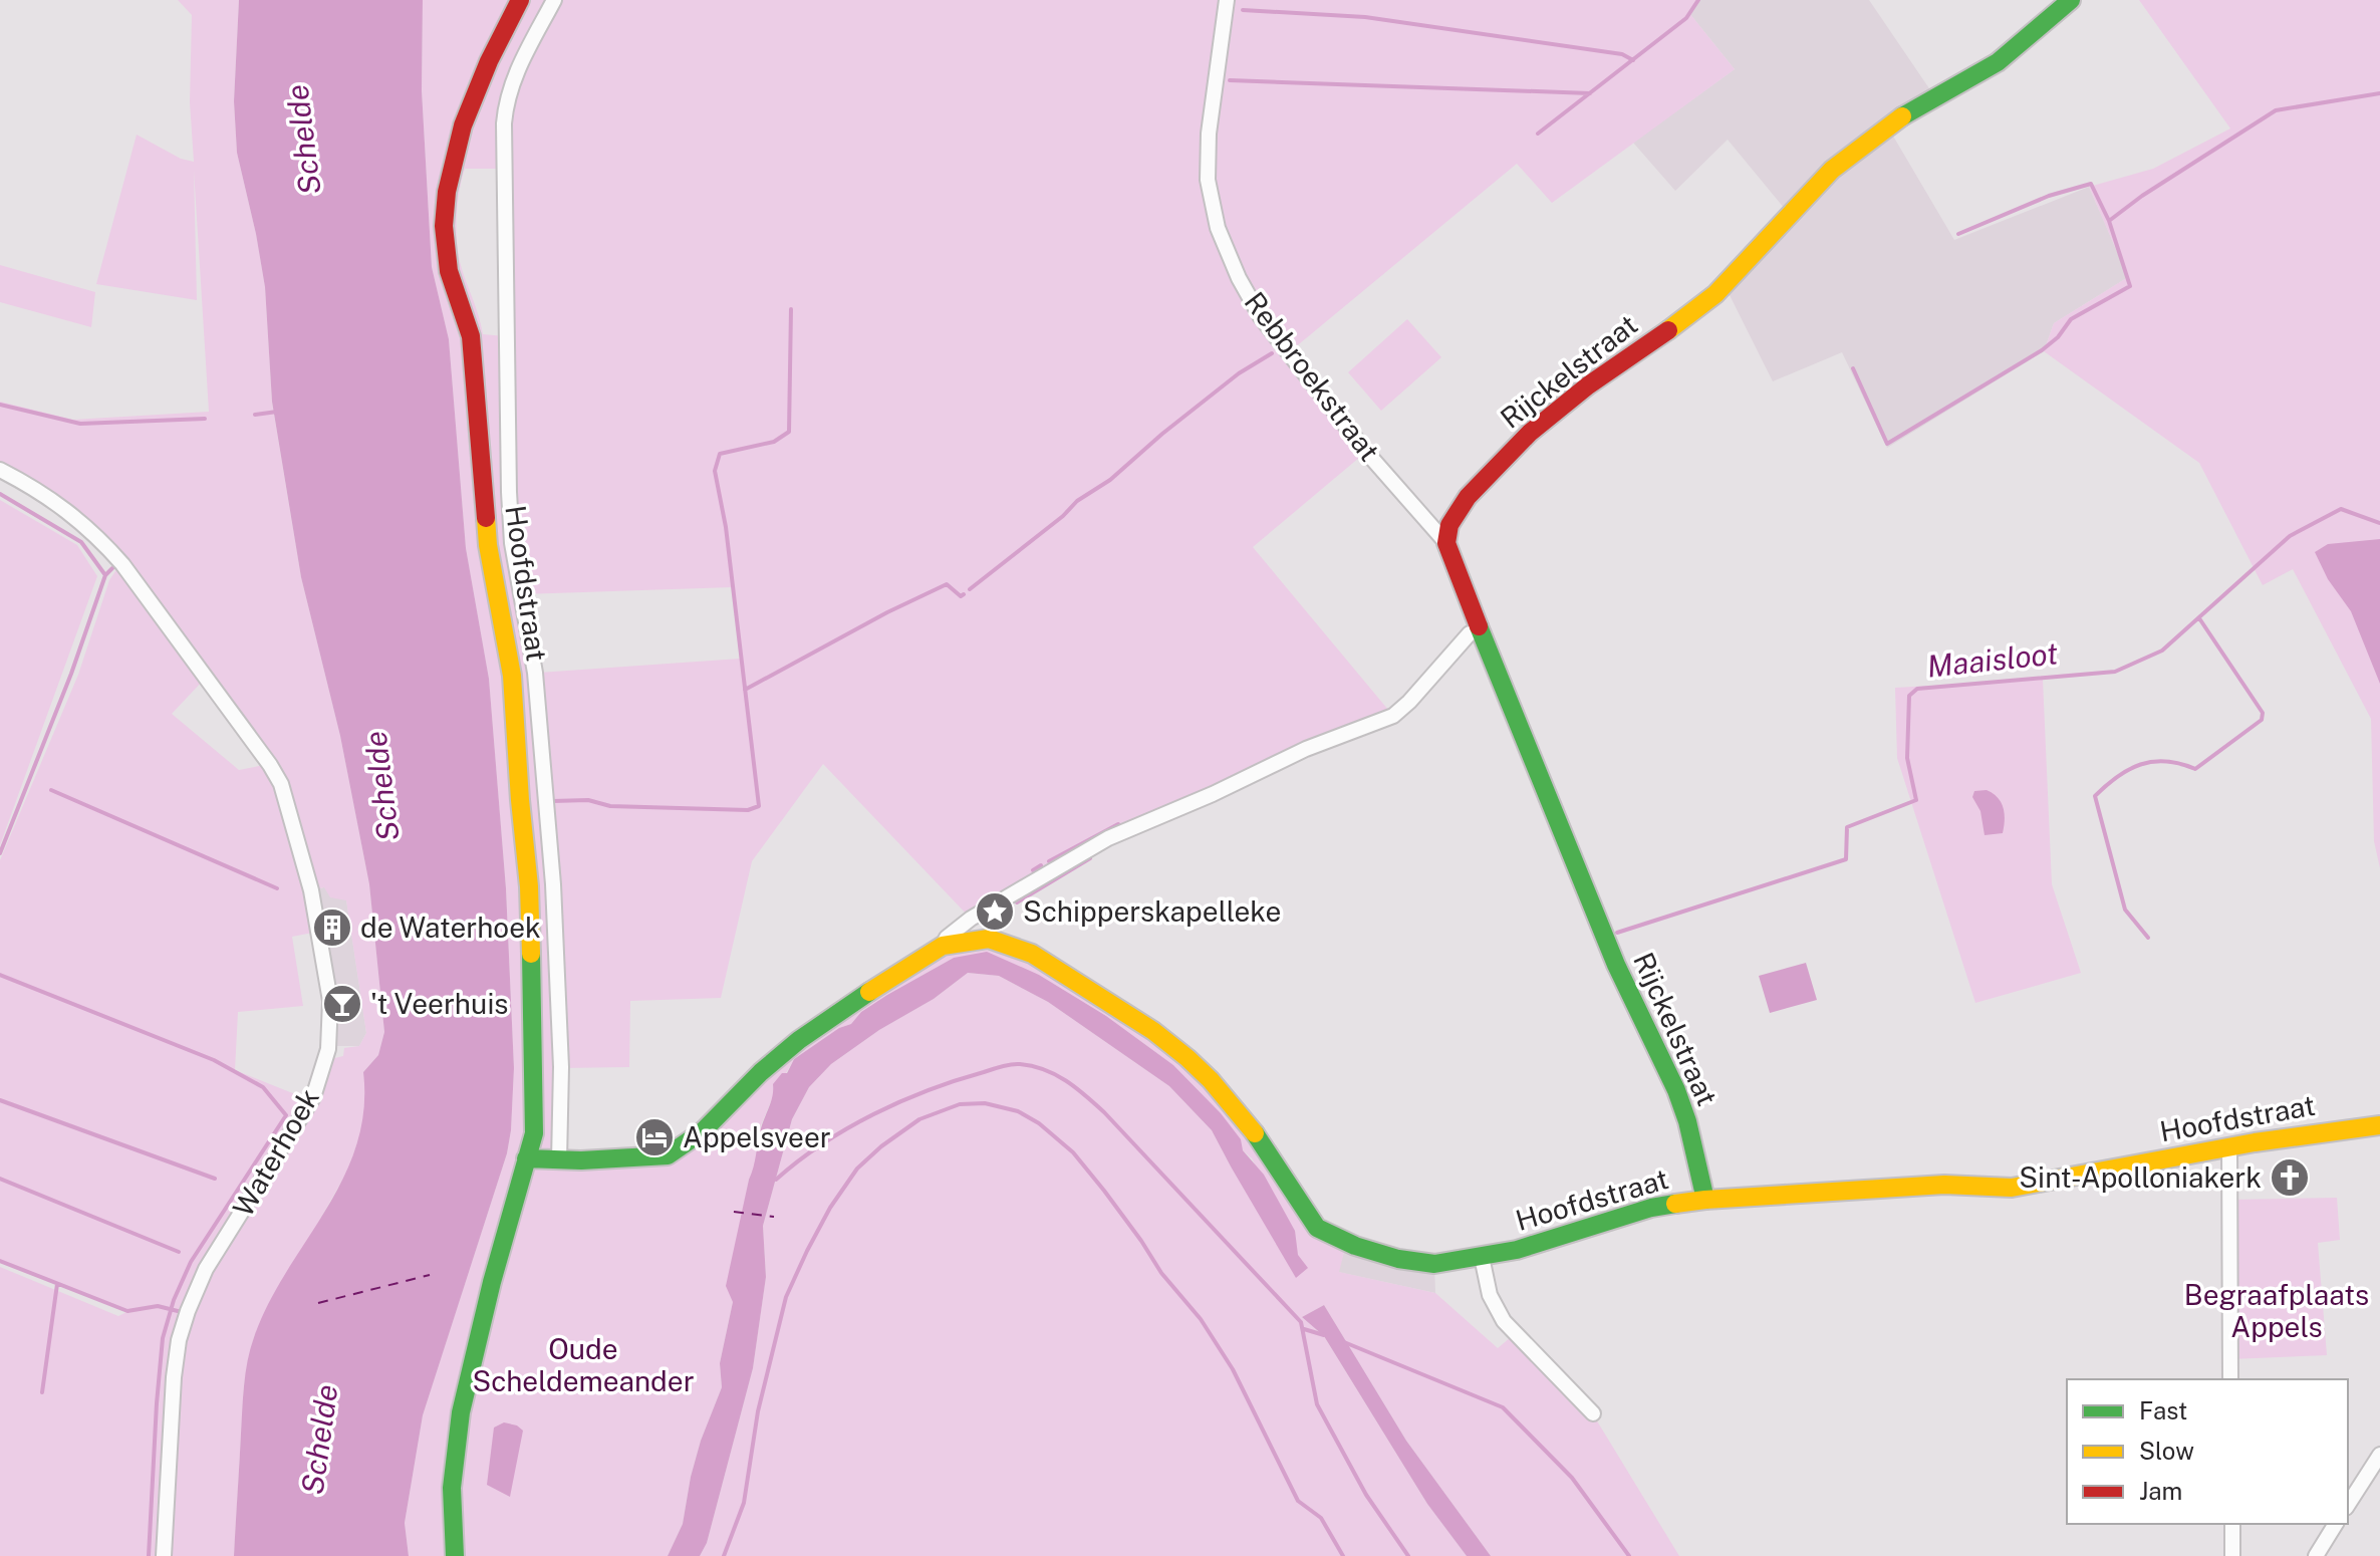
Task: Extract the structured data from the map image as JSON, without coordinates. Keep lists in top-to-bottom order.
{
  "streets": {
    "street": [
      "Rijckelstraat",
      "Rebbroekstraat",
      "Hoofdstraat",
      "Waterhoek"
    ]
  },
  "crossings": [
    ["Rijckelstraat", "Rebbroekstraat"],
    ["Rijckelstraat", "Hoofdstraat"]
  ],
  "water": ["Schelde", "Maaisloot"],
  "parks": ["Begraafplaats Appels", "Oude Scheldemeander"],
  "places": {
    "place": ["Schipperskapelleke"],
    "building": ["de Waterhoek"],
    "bar": ["'t Veerhuis"],
    "hotel": ["Appelsveer"],
    "church": ["Sint-Apolloniakerk"]
  },
  "legend": ["Fast", "Slow", "Jam"]
}
